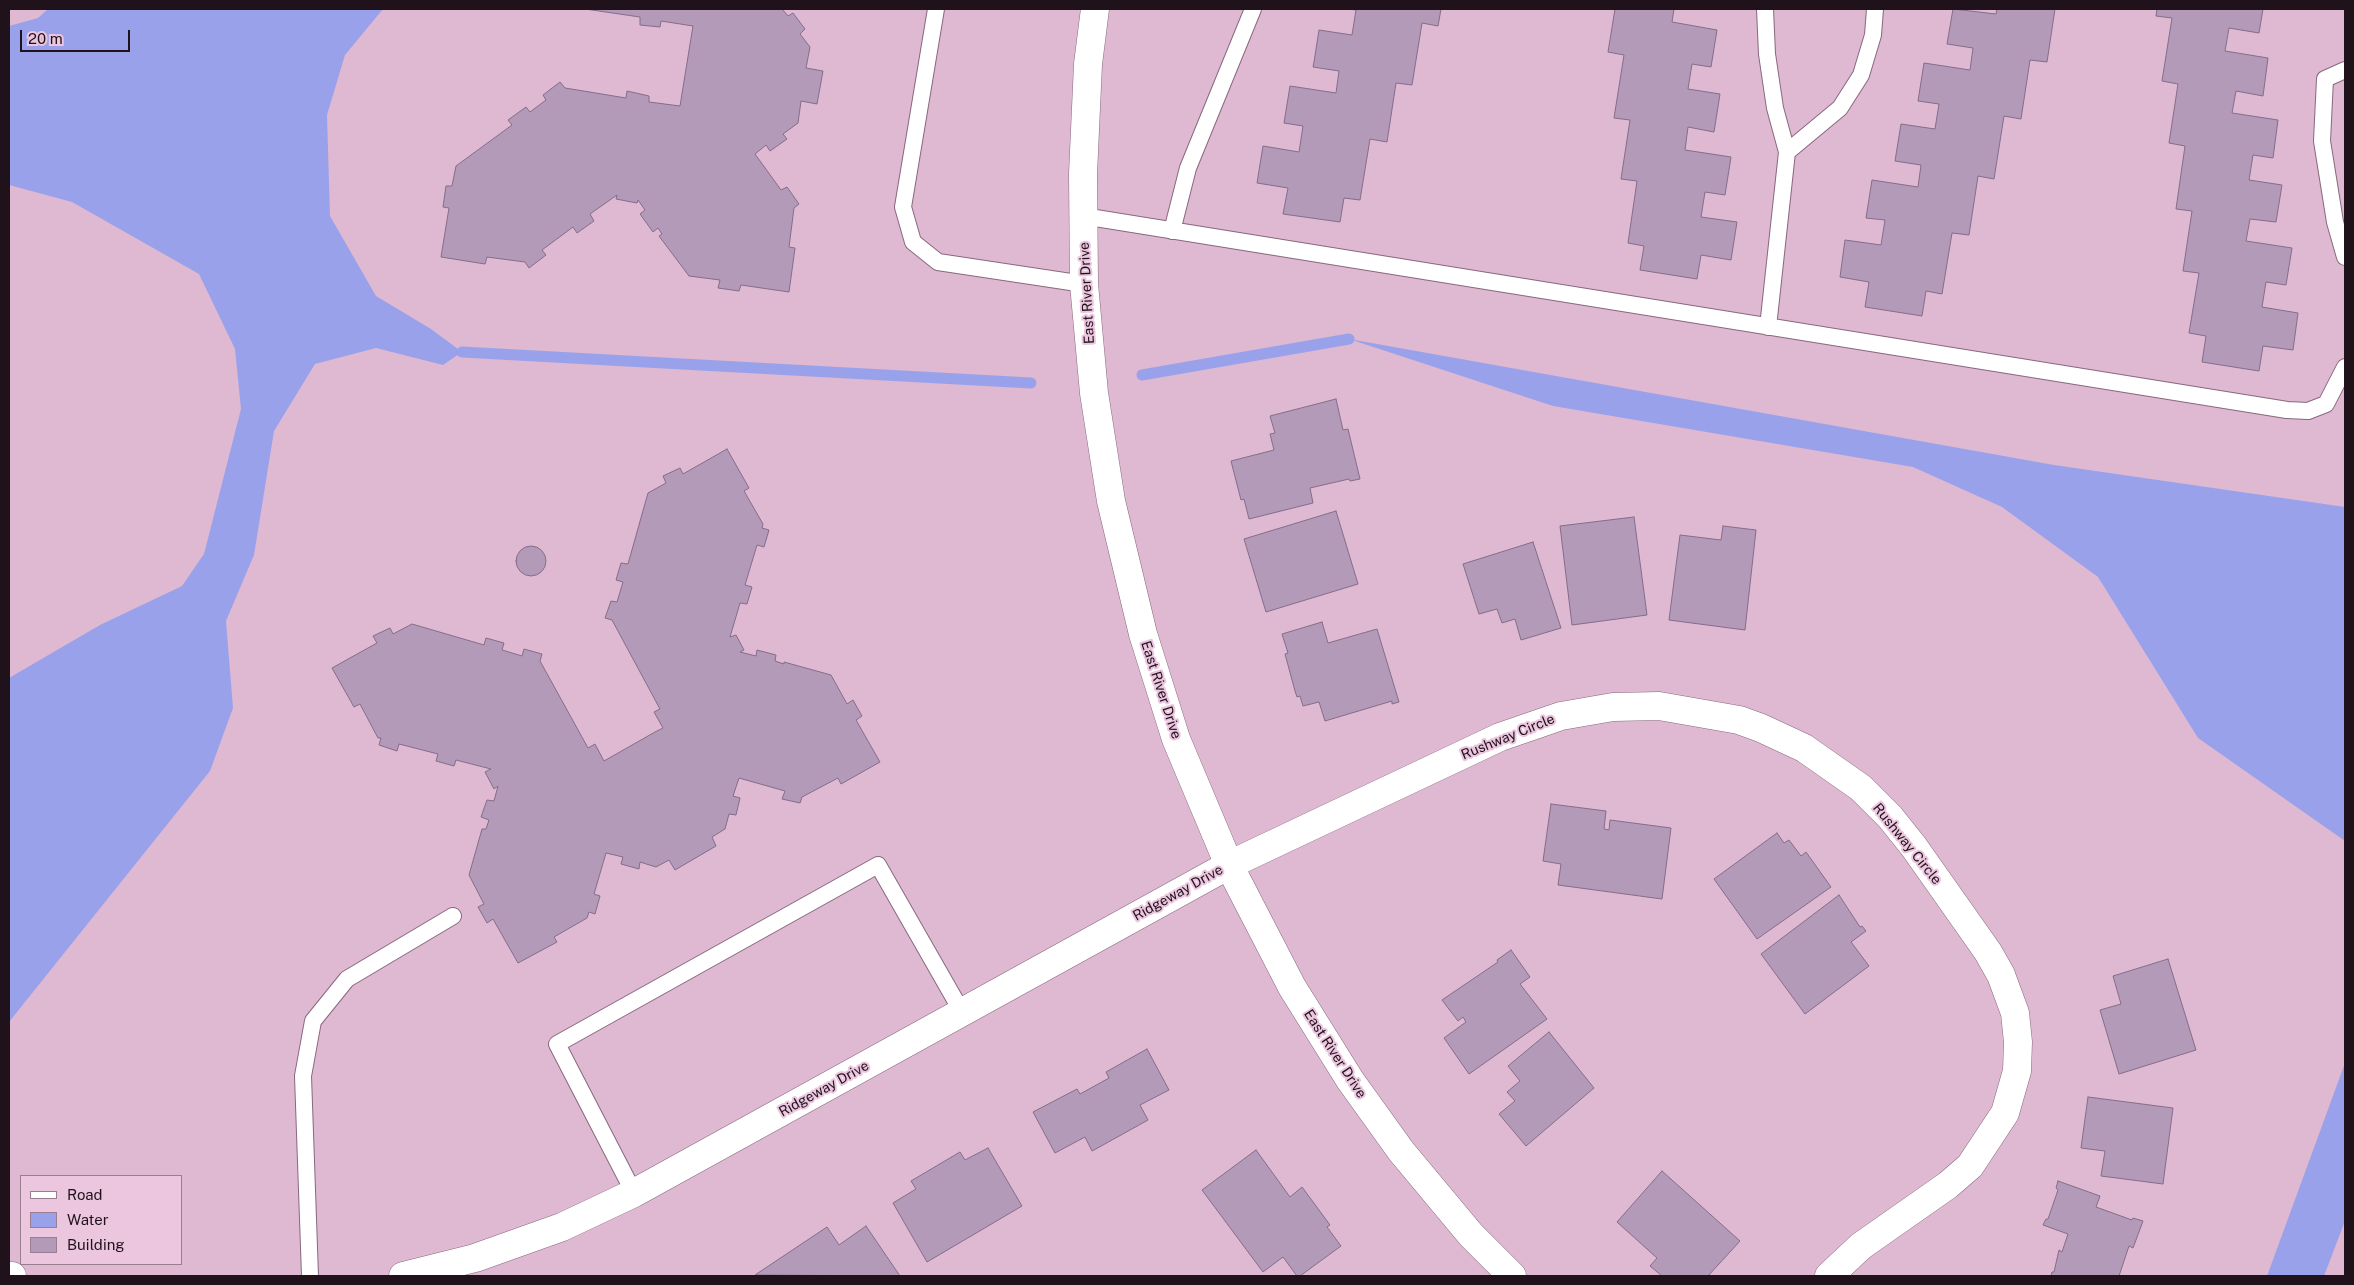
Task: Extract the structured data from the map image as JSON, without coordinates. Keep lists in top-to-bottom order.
{
  "streets": {
    "street": ["East River Drive", "Rushway Circle", "Ridgeway Drive"]
  },
  "crossings": [
    ["East River Drive", "Rushway Circle"],
    ["East River Drive", "Ridgeway Drive"],
    ["Rushway Circle", "Ridgeway Drive"]
  ],
  "legend": ["Road", "Water", "Building"],
  "scale_bar": "20 m"
}
